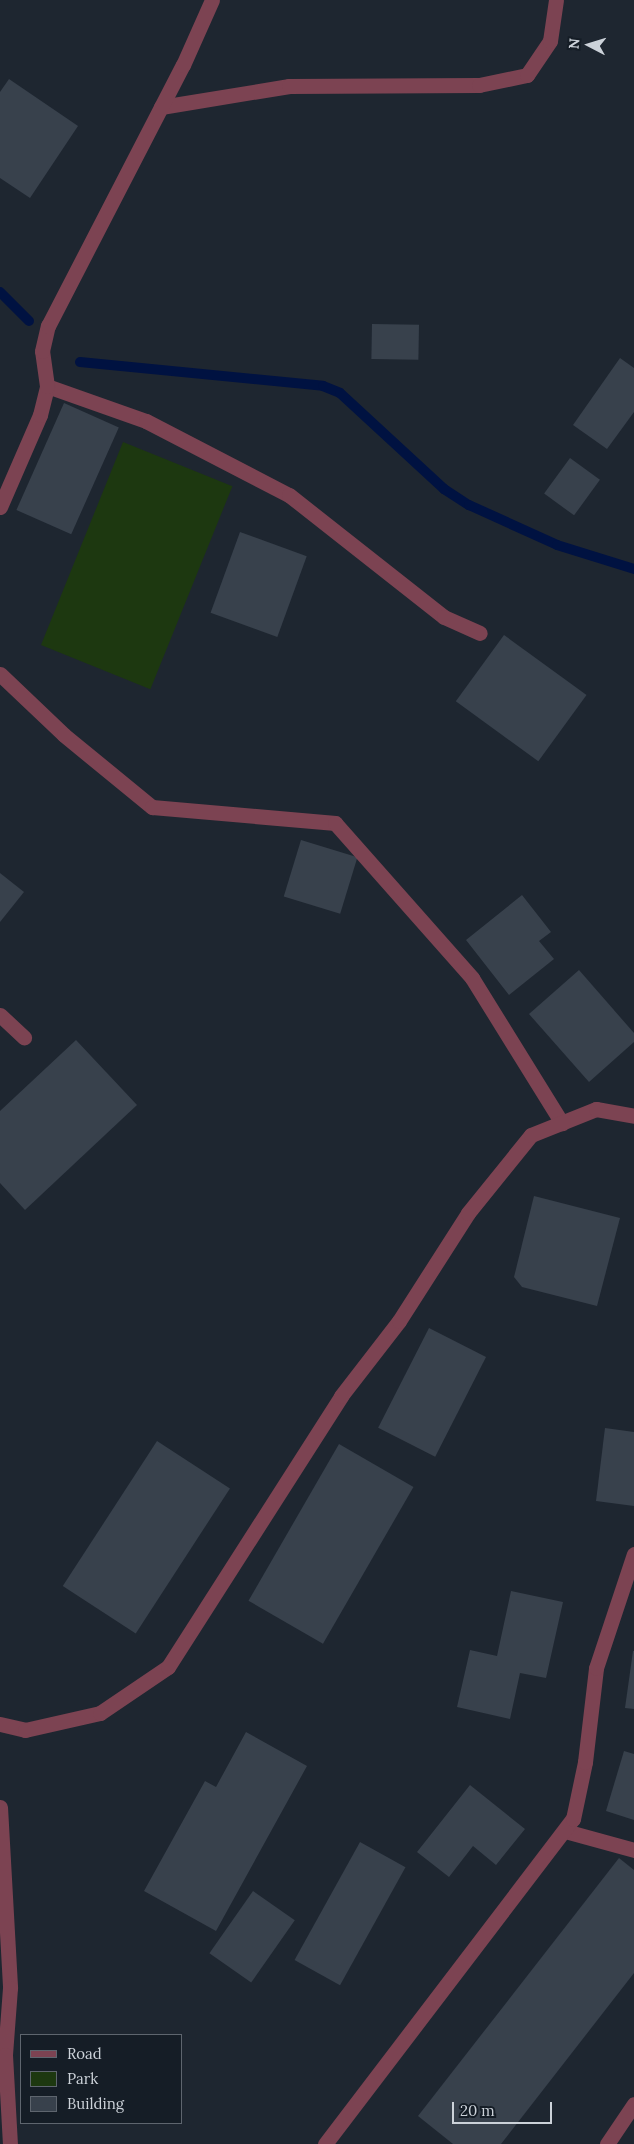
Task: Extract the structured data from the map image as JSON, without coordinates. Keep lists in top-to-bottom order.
{
  "legend": ["Road", "Park", "Building"],
  "scale_bar": "20 m",
  "north": "left"
}
